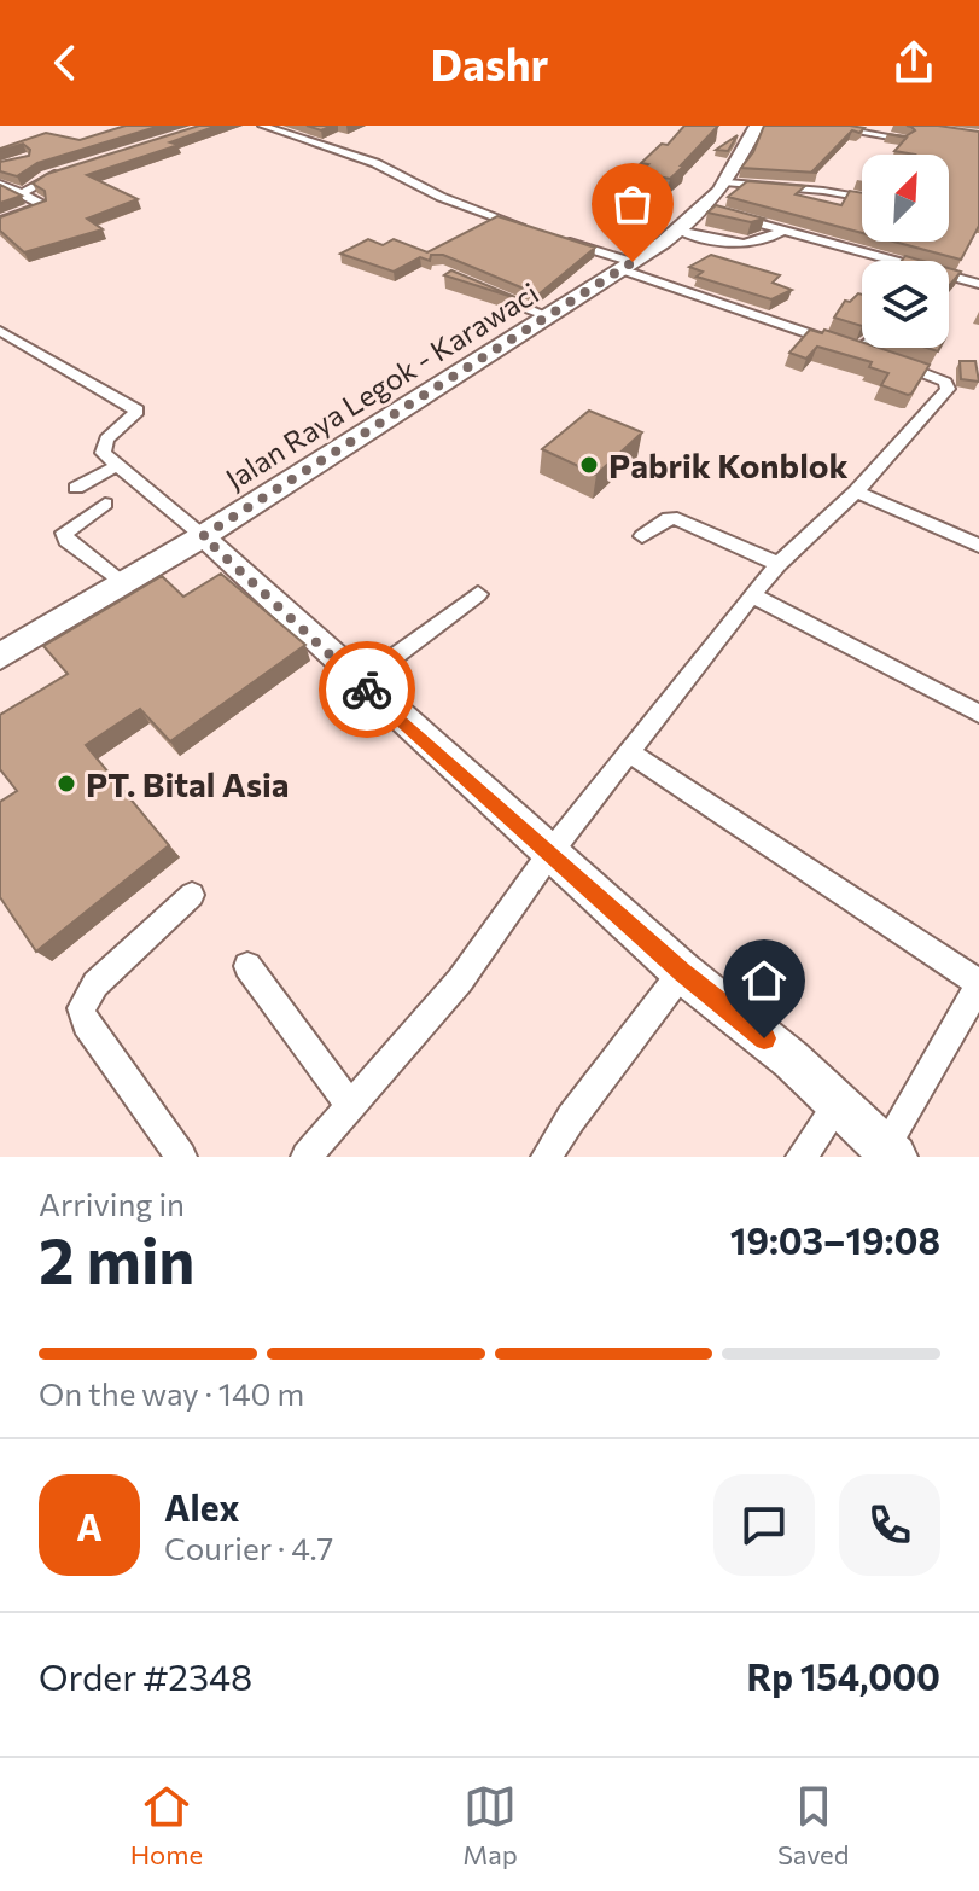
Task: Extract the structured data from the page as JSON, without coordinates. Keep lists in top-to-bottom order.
{
  "streets": {
    "main road": ["Jalan Raya Legok - Karawaci"]
  },
  "places": ["Pabrik Konblok", "PT. Bital Asia"],
  "north": "top right",
  "page": {
    "header": "Dashr",
    "heading": ["2 min", "Arriving in", "19:03–19:08"],
    "panel": [
      "Alex",
      "Courier · 4.7",
      "Order #2348",
      "Rp 154,000"
    ],
    "bar": "On the way · 140 m",
    "round": "A",
    "tabs": ["Home", "Map", "Saved"]
  }
}
